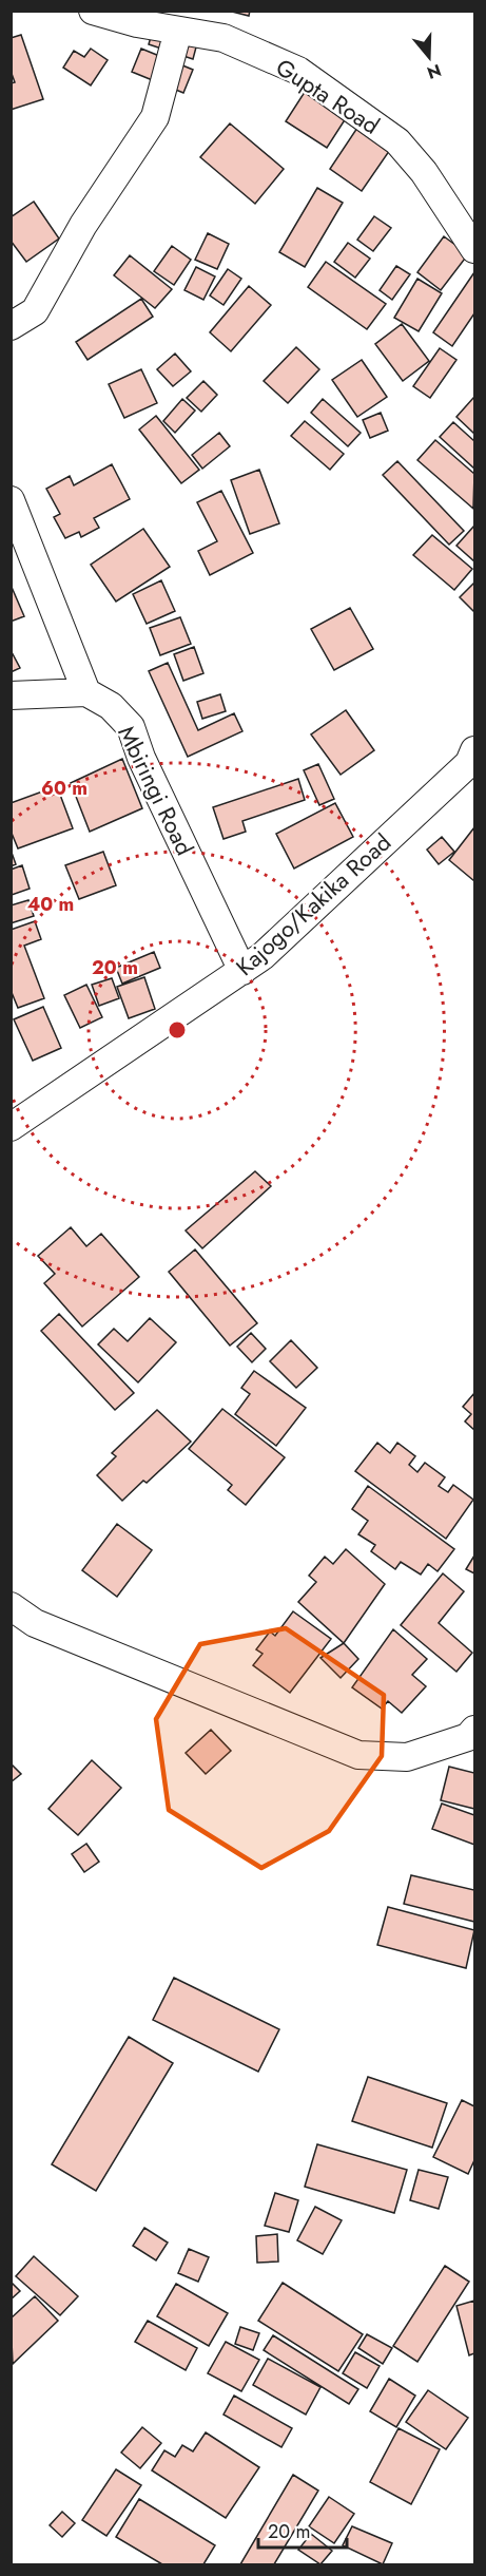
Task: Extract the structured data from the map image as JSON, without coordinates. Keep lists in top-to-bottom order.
{
  "streets": {
    "street": ["Gupta Road", "Mbiringi Road", "Kajogo/Kakika Road"]
  },
  "crossings": [
    ["Mbiringi Road", "Kajogo/Kakika Road"]
  ],
  "scale_bar": "20 m",
  "north": "bottom",
  "rings": ["60 m", "40 m", "20 m"]
}
